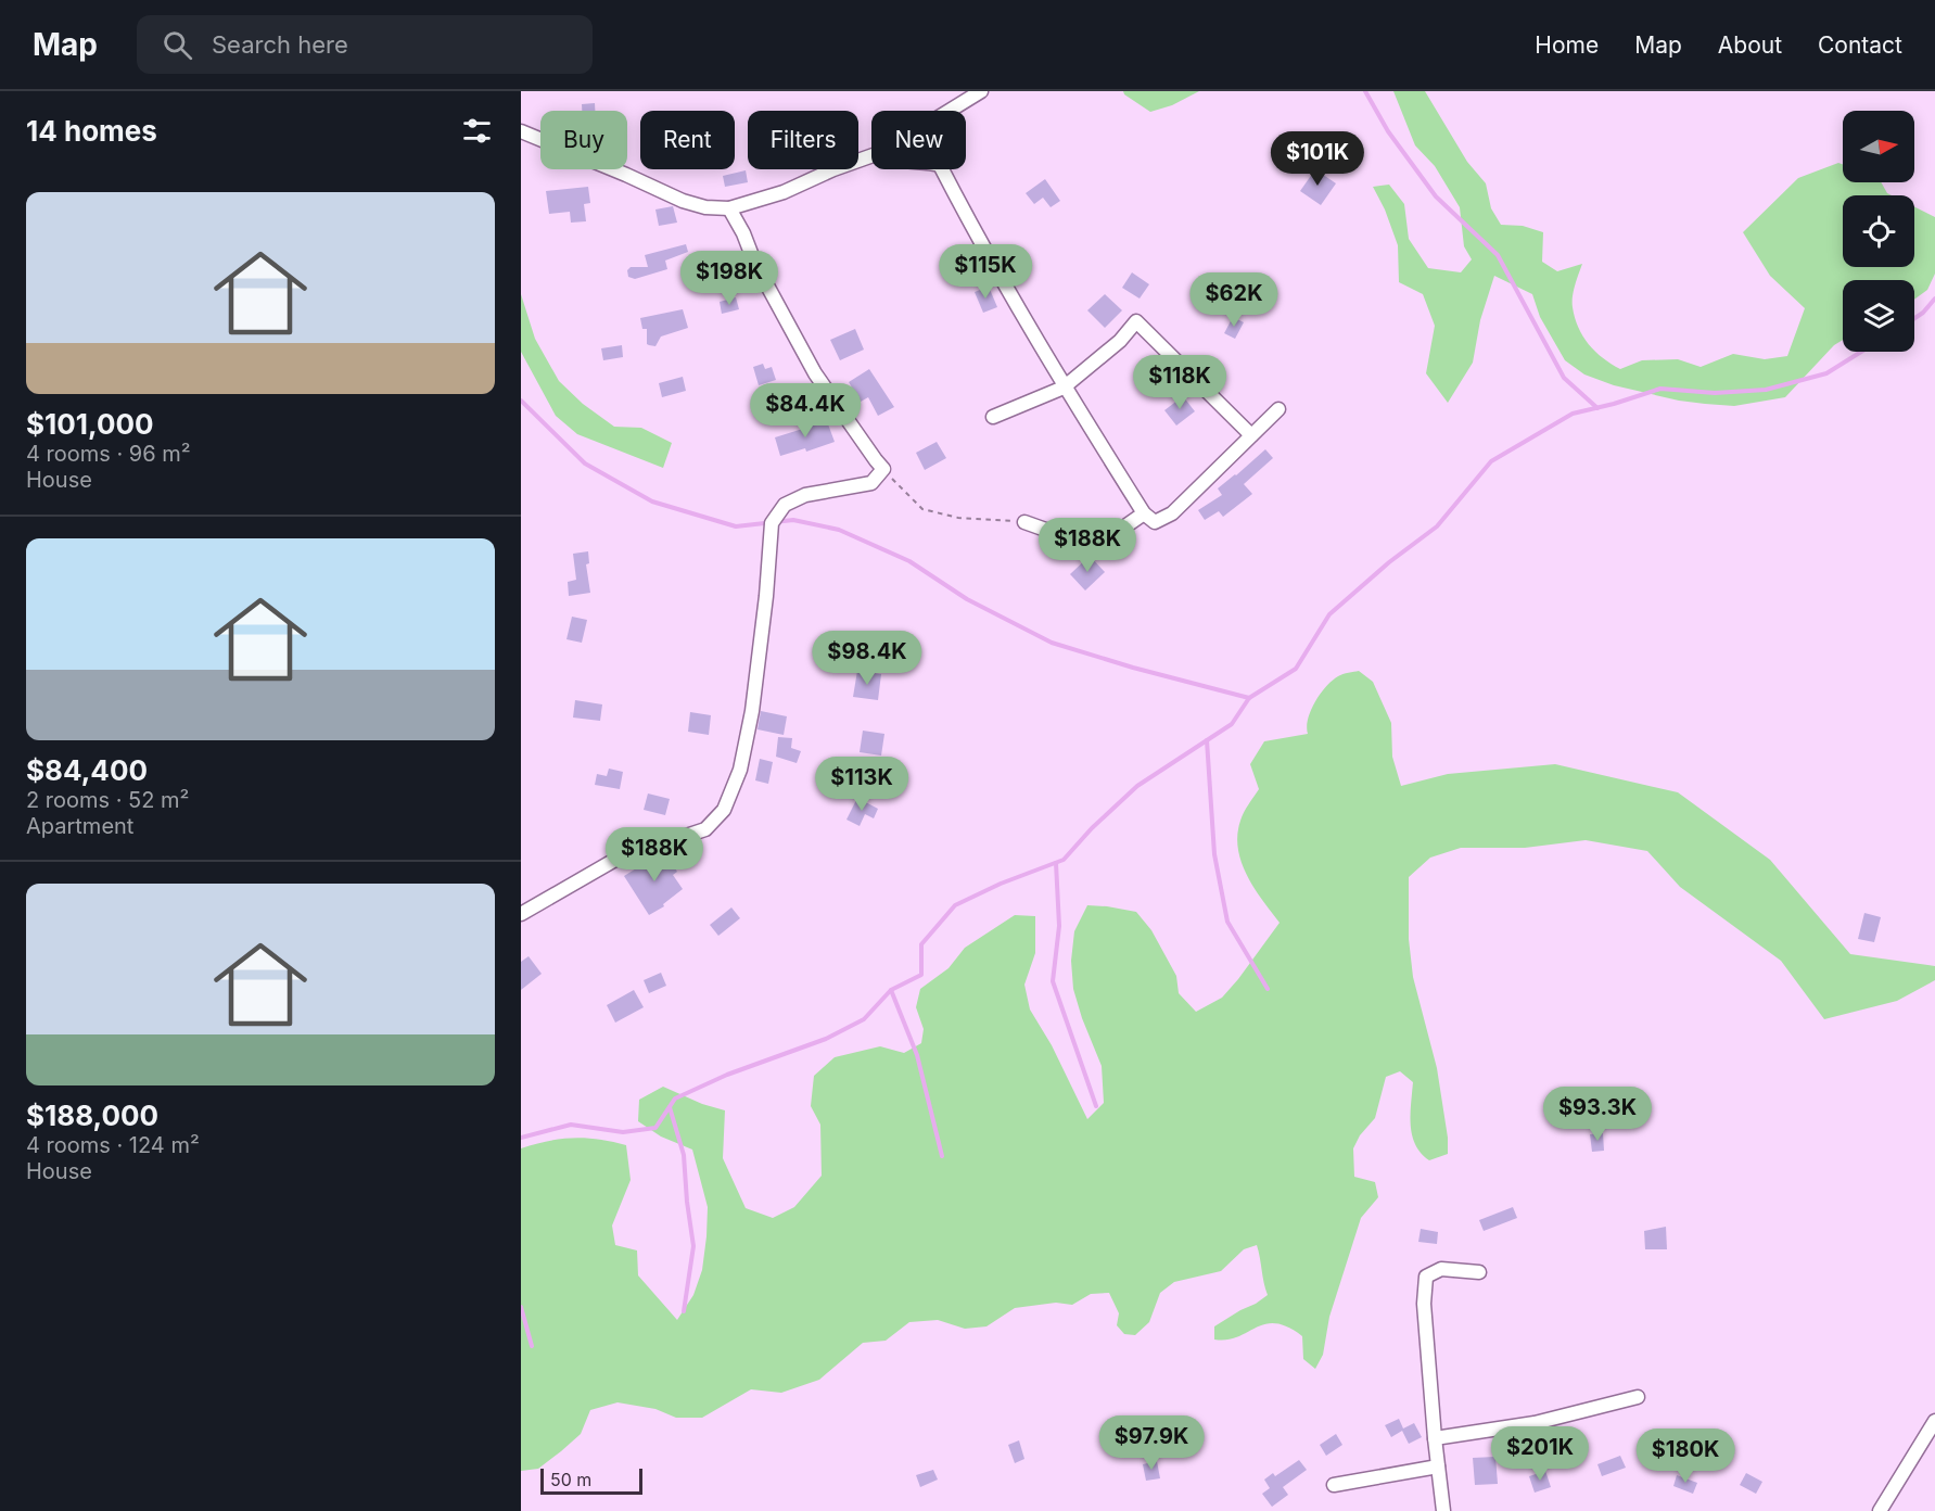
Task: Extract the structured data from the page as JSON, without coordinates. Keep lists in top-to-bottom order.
{
  "scale_bar": "50 m",
  "north": "right",
  "page": {
    "header": "Map",
    "search": "Search here",
    "nav": [
      "Home",
      "Map",
      "About",
      "Contact"
    ],
    "heading": "14 homes",
    "chip": [
      "Buy",
      "Rent",
      "Filters",
      "New"
    ],
    "price": [
      "$101K",
      "$115K",
      "$198K",
      "$62K",
      "$118K",
      "$84.4K",
      "$188K",
      "$98.4K",
      "$113K",
      "$188K",
      "$93.3K",
      "$97.9K",
      "$201K",
      "$180K"
    ],
    "list": [
      {
        "name": "$101,000",
        "note": "4 rooms · 96 m² · House"
      },
      {
        "name": "$84,400",
        "note": "2 rooms · 52 m² · Apartment"
      },
      {
        "name": "$188,000",
        "note": "4 rooms · 124 m² · House"
      }
    ],
    "scale": "50 m"
  }
}
